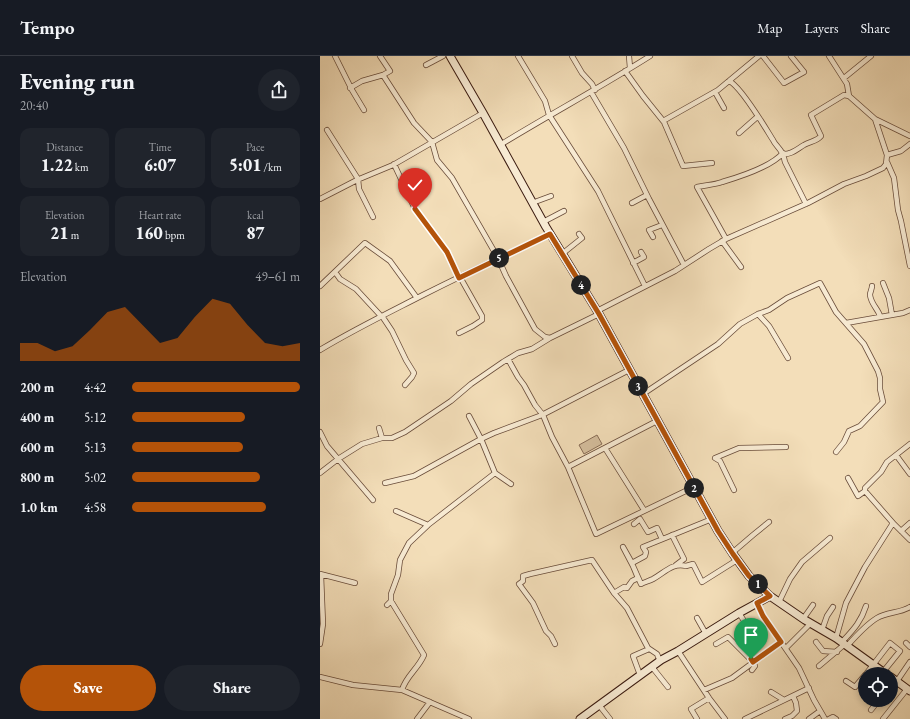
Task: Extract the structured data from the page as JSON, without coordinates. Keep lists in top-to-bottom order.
{
  "page": {
    "header": "Tempo",
    "nav": ["Map", "Layers", "Share"],
    "heading": ["Evening run", "20:40"],
    "stats": [
      ["Distance", "1.22 km"],
      ["Time", "6:07"],
      ["Pace", "5:01 /km"],
      ["Elevation", "21 m"],
      ["Heart rate", "160 bpm"],
      ["kcal", "87"]
    ],
    "pins": [
      "5",
      "4",
      "3",
      "2",
      "1"
    ],
    "chart": ["Elevation", "49–61 m"],
    "list": [
      {
        "name": "200 m",
        "note": "4:42"
      },
      {
        "name": "400 m",
        "note": "5:12"
      },
      {
        "name": "600 m",
        "note": "5:13"
      },
      {
        "name": "800 m",
        "note": "5:02"
      },
      {
        "name": "1.0 km",
        "note": "4:58"
      }
    ],
    "buttons": ["Save", "Share"]
  }
}
